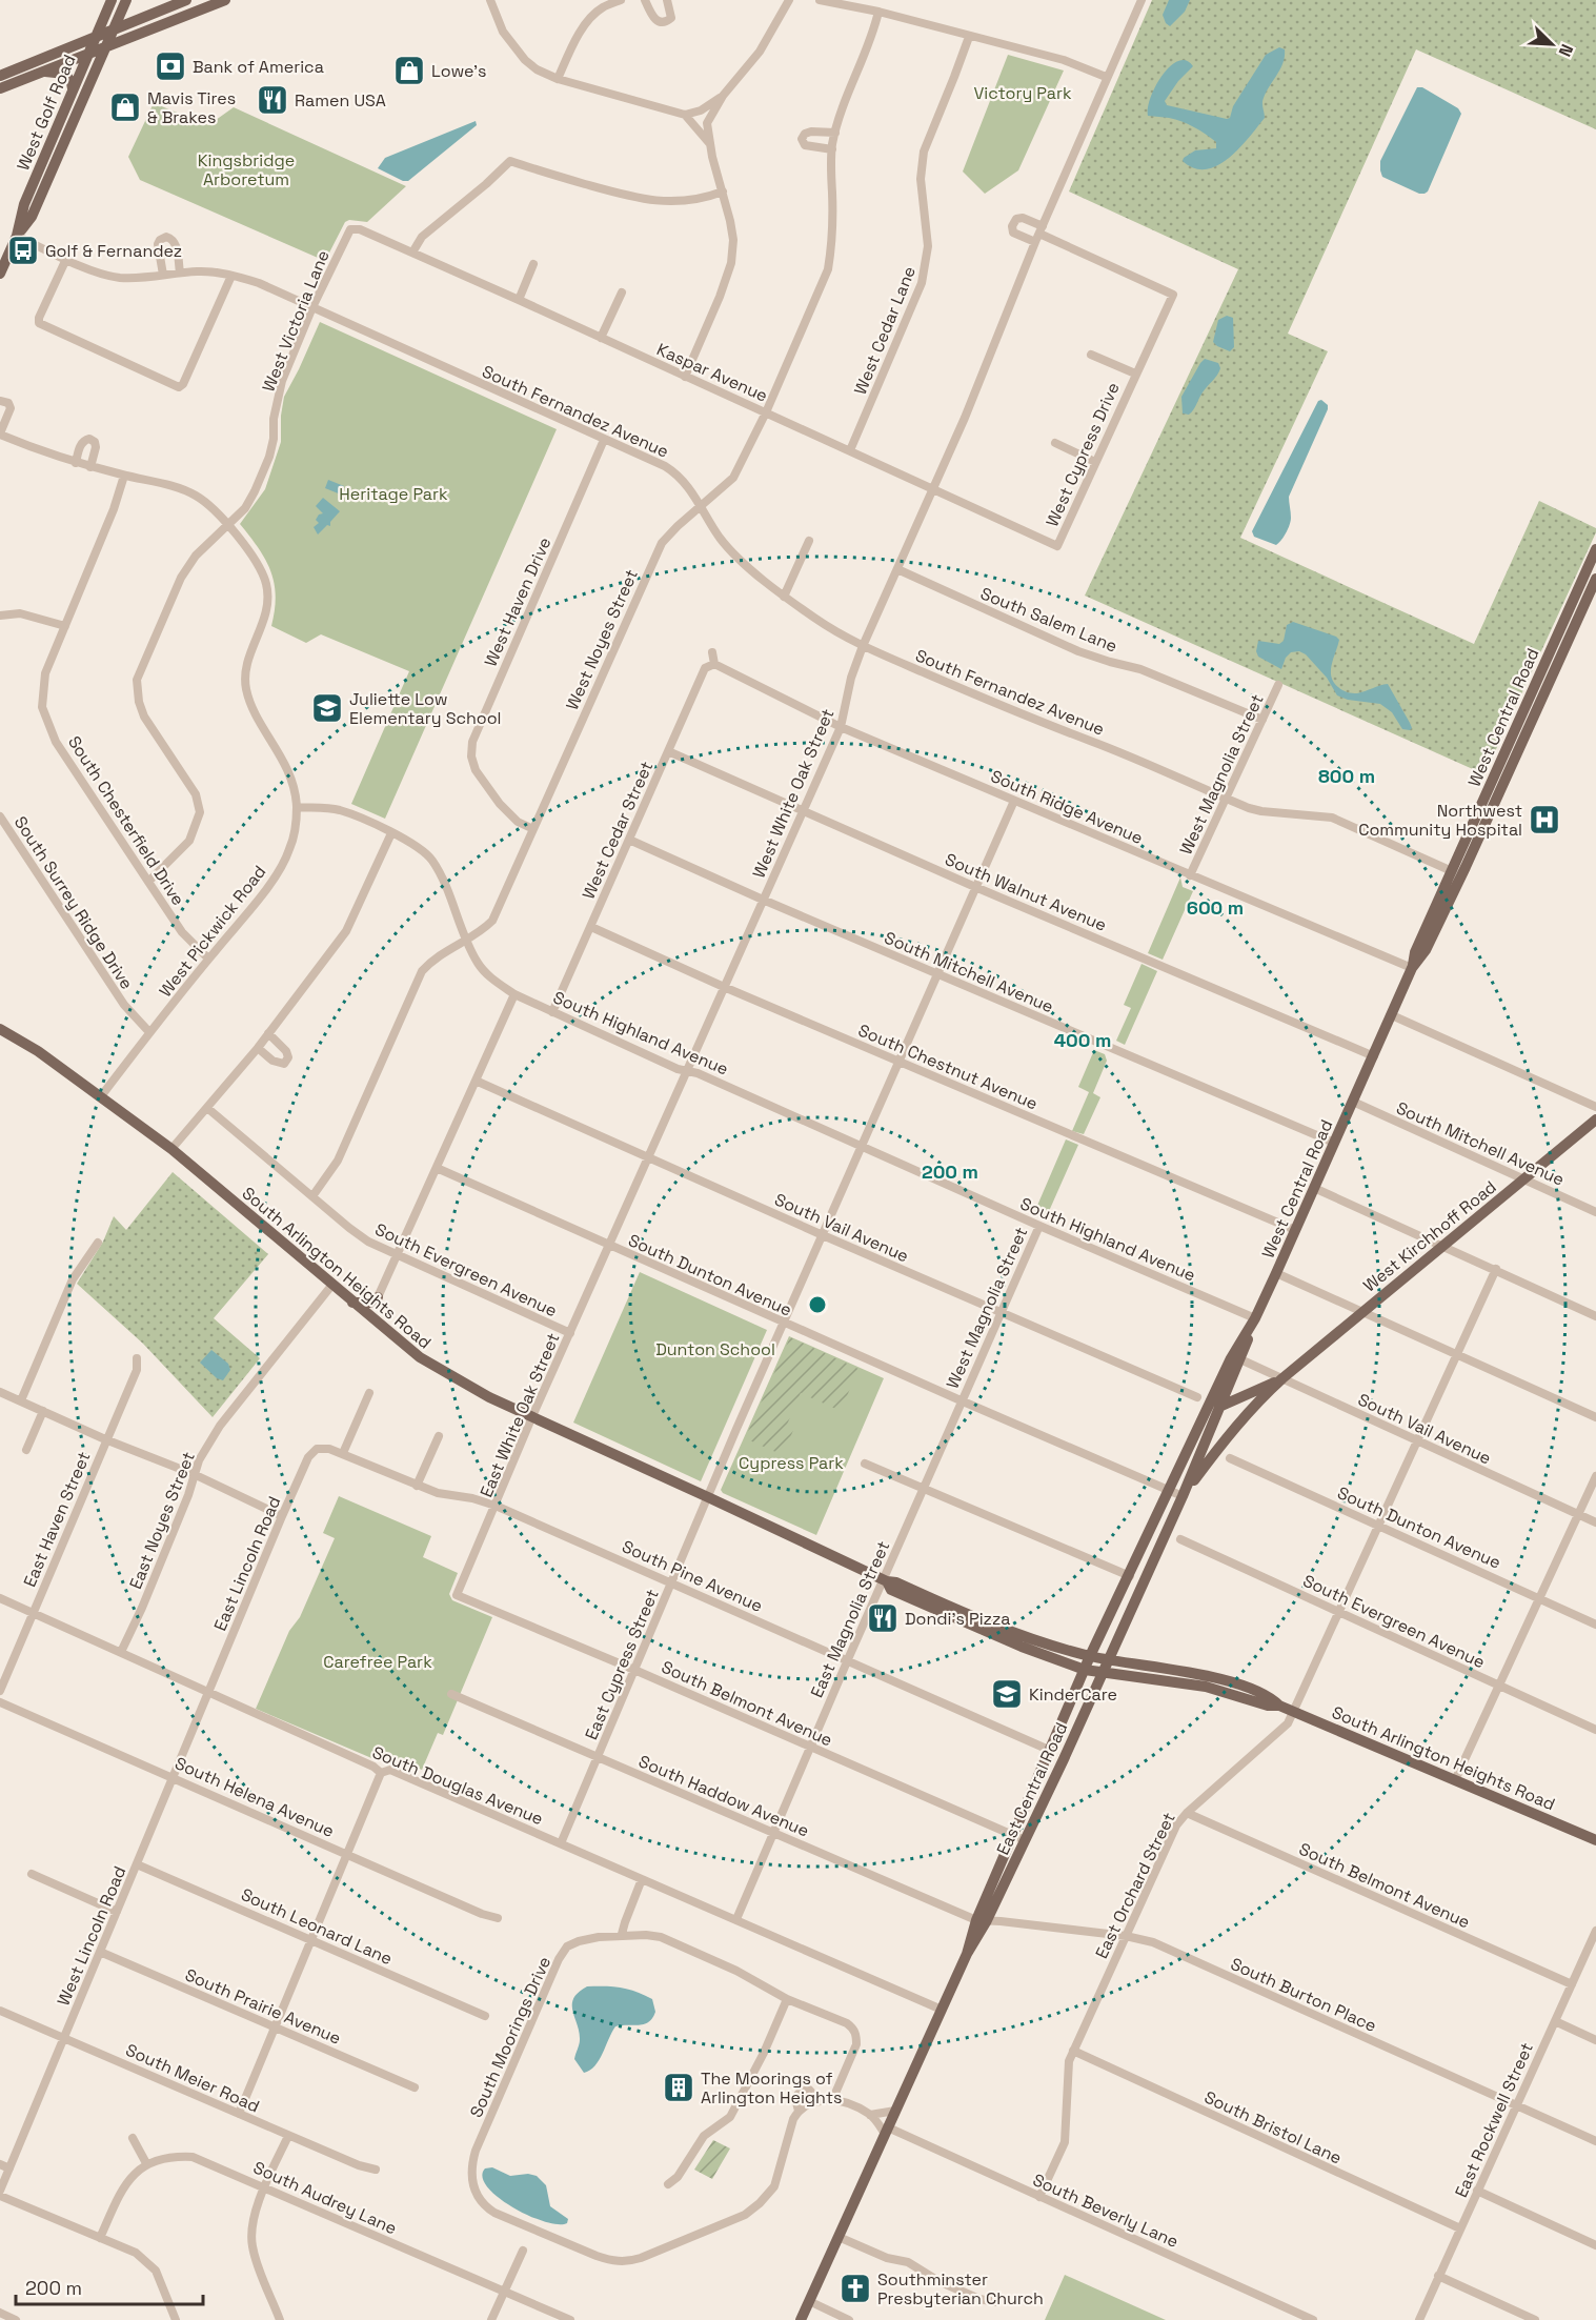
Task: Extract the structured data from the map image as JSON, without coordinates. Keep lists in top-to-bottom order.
{
  "streets": {
    "main road": [
      "West Golf Road",
      "West Central Road",
      "West Kirchhoff Road",
      "South Arlington Heights Road",
      "East Central Road"
    ],
    "street": [
      "West Victoria Lane",
      "West Cedar Lane",
      "Kaspar Avenue",
      "South Fernandez Avenue",
      "West Cypress Drive",
      "West Haven Drive",
      "South Salem Lane",
      "West Noyes Street",
      "West Magnolia Street",
      "West White Oak Street",
      "South Ridge Avenue",
      "South Chesterfield Drive",
      "West Cedar Street",
      "South Walnut Avenue",
      "South Surrey Ridge Drive",
      "West Pickwick Road",
      "South Mitchell Avenue",
      "South Highland Avenue",
      "South Chestnut Avenue",
      "South Vail Avenue",
      "South Evergreen Avenue",
      "South Dunton Avenue",
      "East White Oak Street",
      "East Haven Street",
      "East Noyes Street",
      "East Lincoln Road",
      "South Pine Avenue",
      "East Magnolia Street",
      "East Cypress Street",
      "South Belmont Avenue",
      "South Douglas Avenue",
      "South Haddow Avenue",
      "South Helena Avenue",
      "East Orchard Street",
      "South Leonard Lane",
      "West Lincoln Road",
      "South Burton Place",
      "South Prairie Avenue",
      "South Moorings Drive",
      "South Meier Road",
      "East Rockwell Street",
      "South Bristol Lane",
      "South Audrey Lane",
      "South Beverly Lane"
    ]
  },
  "crossings": [
    ["West Golf Road", "South Fernandez Avenue"],
    ["West Victoria Lane", "Kaspar Avenue"],
    ["West Victoria Lane", "South Fernandez Avenue"],
    ["West Victoria Lane", "South Chesterfield Drive"],
    ["West Cedar Lane", "Kaspar Avenue"],
    ["Kaspar Avenue", "West Cypress Drive"],
    ["Kaspar Avenue", "West Noyes Street"],
    ["Kaspar Avenue", "West White Oak Street"],
    ["South Fernandez Avenue", "West Haven Drive"],
    ["South Fernandez Avenue", "West Noyes Street"],
    ["South Fernandez Avenue", "West Central Road"],
    ["South Fernandez Avenue", "West Magnolia Street"],
    ["South Fernandez Avenue", "West White Oak Street"],
    ["West Cypress Drive", "West White Oak Street"],
    ["West Haven Drive", "West Noyes Street"],
    ["South Salem Lane", "West Magnolia Street"],
    ["South Salem Lane", "West White Oak Street"],
    ["West Noyes Street", "South Highland Avenue"],
    ["West Noyes Street", "South Evergreen Avenue"],
    ["West Central Road", "South Ridge Avenue"],
    ["West Central Road", "South Walnut Avenue"],
    ["West Central Road", "South Mitchell Avenue"],
    ["West Central Road", "South Highland Avenue"],
    ["West Central Road", "South Chestnut Avenue"],
    ["West Central Road", "South Vail Avenue"],
    ["West Central Road", "West Kirchhoff Road"],
    ["West Central Road", "South Dunton Avenue"],
    ["West Central Road", "East Central Road"],
    ["West Magnolia Street", "South Ridge Avenue"],
    ["West Magnolia Street", "South Highland Avenue"],
    ["West Magnolia Street", "South Vail Avenue"],
    ["West Magnolia Street", "South Dunton Avenue"],
    ["West Magnolia Street", "East Magnolia Street"],
    ["West White Oak Street", "South Ridge Avenue"],
    ["West White Oak Street", "South Walnut Avenue"],
    ["West White Oak Street", "South Mitchell Avenue"],
    ["West White Oak Street", "South Highland Avenue"],
    ["West White Oak Street", "South Chestnut Avenue"],
    ["West White Oak Street", "South Vail Avenue"],
    ["West White Oak Street", "South Dunton Avenue"],
    ["West White Oak Street", "East White Oak Street"],
    ["South Ridge Avenue", "West Cedar Street"],
    ["South Ridge Avenue", "East Cypress Street"],
    ["South Chesterfield Drive", "West Pickwick Road"],
    ["West Cedar Street", "South Walnut Avenue"],
    ["West Cedar Street", "South Mitchell Avenue"],
    ["West Cedar Street", "South Highland Avenue"],
    ["West Cedar Street", "South Chestnut Avenue"],
    ["South Walnut Avenue", "East Cypress Street"],
    ["South Surrey Ridge Drive", "West Pickwick Road"],
    ["West Pickwick Road", "South Highland Avenue"],
    ["West Pickwick Road", "South Arlington Heights Road"],
    ["South Mitchell Avenue", "West Kirchhoff Road"],
    ["South Mitchell Avenue", "East Cypress Street"],
    ["South Highland Avenue", "East Cypress Street"],
    ["South Chestnut Avenue", "East Cypress Street"],
    ["South Vail Avenue", "West Kirchhoff Road"],
    ["South Vail Avenue", "East Cypress Street"],
    ["South Vail Avenue", "East Orchard Street"],
    ["West Kirchhoff Road", "South Dunton Avenue"],
    ["West Kirchhoff Road", "East Central Road"],
    ["South Arlington Heights Road", "East White Oak Street"],
    ["South Arlington Heights Road", "East Noyes Street"],
    ["South Arlington Heights Road", "East Magnolia Street"],
    ["South Arlington Heights Road", "East Cypress Street"],
    ["South Arlington Heights Road", "East Central Road"],
    ["South Arlington Heights Road", "East Orchard Street"],
    ["South Evergreen Avenue", "East White Oak Street"],
    ["South Evergreen Avenue", "East Orchard Street"],
    ["South Dunton Avenue", "East White Oak Street"],
    ["South Dunton Avenue", "East Magnolia Street"],
    ["South Dunton Avenue", "East Cypress Street"],
    ["South Dunton Avenue", "East Central Road"],
    ["South Dunton Avenue", "East Orchard Street"],
    ["East White Oak Street", "South Pine Avenue"],
    ["East White Oak Street", "South Belmont Avenue"],
    ["East Haven Street", "South Douglas Avenue"],
    ["East Noyes Street", "South Douglas Avenue"],
    ["East Lincoln Road", "South Pine Avenue"],
    ["East Lincoln Road", "South Douglas Avenue"],
    ["East Lincoln Road", "West Lincoln Road"],
    ["South Pine Avenue", "East Magnolia Street"],
    ["South Pine Avenue", "East Cypress Street"],
    ["South Pine Avenue", "East Central Road"],
    ["East Magnolia Street", "South Belmont Avenue"],
    ["East Magnolia Street", "South Douglas Avenue"],
    ["East Magnolia Street", "South Haddow Avenue"],
    ["East Cypress Street", "South Belmont Avenue"],
    ["East Cypress Street", "South Douglas Avenue"],
    ["East Cypress Street", "South Haddow Avenue"],
    ["South Belmont Avenue", "East Central Road"],
    ["South Belmont Avenue", "East Orchard Street"],
    ["South Belmont Avenue", "East Rockwell Street"],
    ["South Douglas Avenue", "East Central Road"],
    ["South Douglas Avenue", "West Lincoln Road"],
    ["East Central Road", "South Haddow Avenue"],
    ["East Central Road", "South Burton Place"],
    ["East Central Road", "South Beverly Lane"],
    ["South Haddow Avenue", "South Burton Place"],
    ["South Helena Avenue", "West Lincoln Road"],
    ["East Orchard Street", "South Burton Place"],
    ["East Orchard Street", "South Bristol Lane"],
    ["East Orchard Street", "South Beverly Lane"],
    ["South Leonard Lane", "West Lincoln Road"],
    ["West Lincoln Road", "South Prairie Avenue"],
    ["West Lincoln Road", "South Meier Road"],
    ["South Burton Place", "East Rockwell Street"],
    ["East Rockwell Street", "South Bristol Lane"]
  ],
  "parks": [
    "Victory Park",
    "Kingsbridge Arboretum",
    "Heritage Park",
    "Dunton School",
    "Cypress Park",
    "Carefree Park"
  ],
  "places": {
    "bank": ["Bank of America"],
    "shop": ["Lowe's", "Mavis Tires & Brakes"],
    "restaurant": ["Ramen USA", "Dondi's Pizza"],
    "bus stop": ["Golf & Fernandez"],
    "school or university": ["Juliette Low Elementary School", "KinderCare"],
    "hospital": ["Northwest Community Hospital"],
    "building": ["The Moorings of Arlington Heights"],
    "church": ["Southminster Presbyterian Church"]
  },
  "scale_bar": "200 m",
  "north": "bottom right",
  "rings": [
    "800 m",
    "600 m",
    "400 m",
    "200 m"
  ]
}
